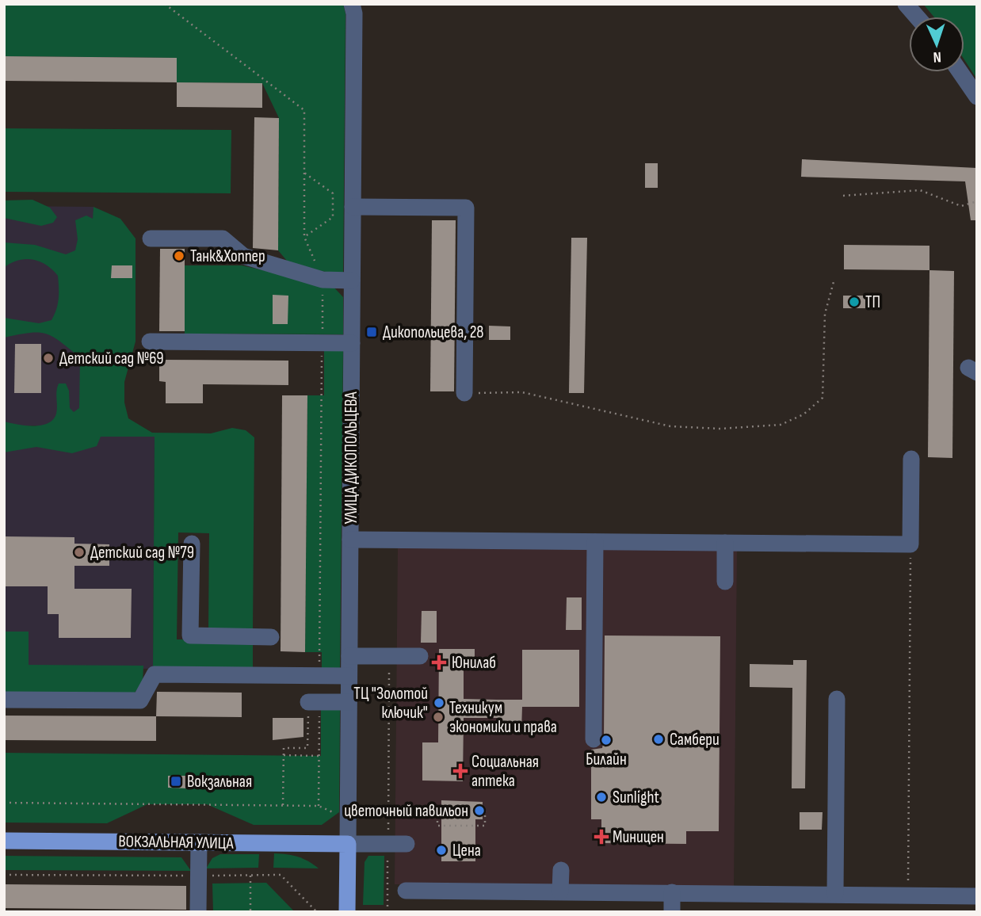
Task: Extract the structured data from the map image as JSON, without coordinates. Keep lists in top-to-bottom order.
{
  "streets": {
    "main road": ["УЛИЦА ДИКОПОЛЬЦЕВА", "ВОКЗАЛЬНАЯ УЛИЦА"]
  },
  "crossings": [
    ["УЛИЦА ДИКОПОЛЬЦЕВА", "ВОКЗАЛЬНАЯ УЛИЦА"]
  ],
  "places": {
    "other": [
      "Танк&Хоппер",
      "ТП",
      "Детский сад №69",
      "Детский сад №79",
      "ТЦ \"Золотой ключик\"",
      "Техникум экономики и права",
      "Самбери",
      "Билайн",
      "Sunlight",
      "цветочный павильон",
      "Цена"
    ],
    "transit": ["Дикопольцева, 28", "Вокзальная"],
    "health": ["Юнилаб", "Социальная аптека", "Миницен"]
  },
  "north": "bottom"
}
